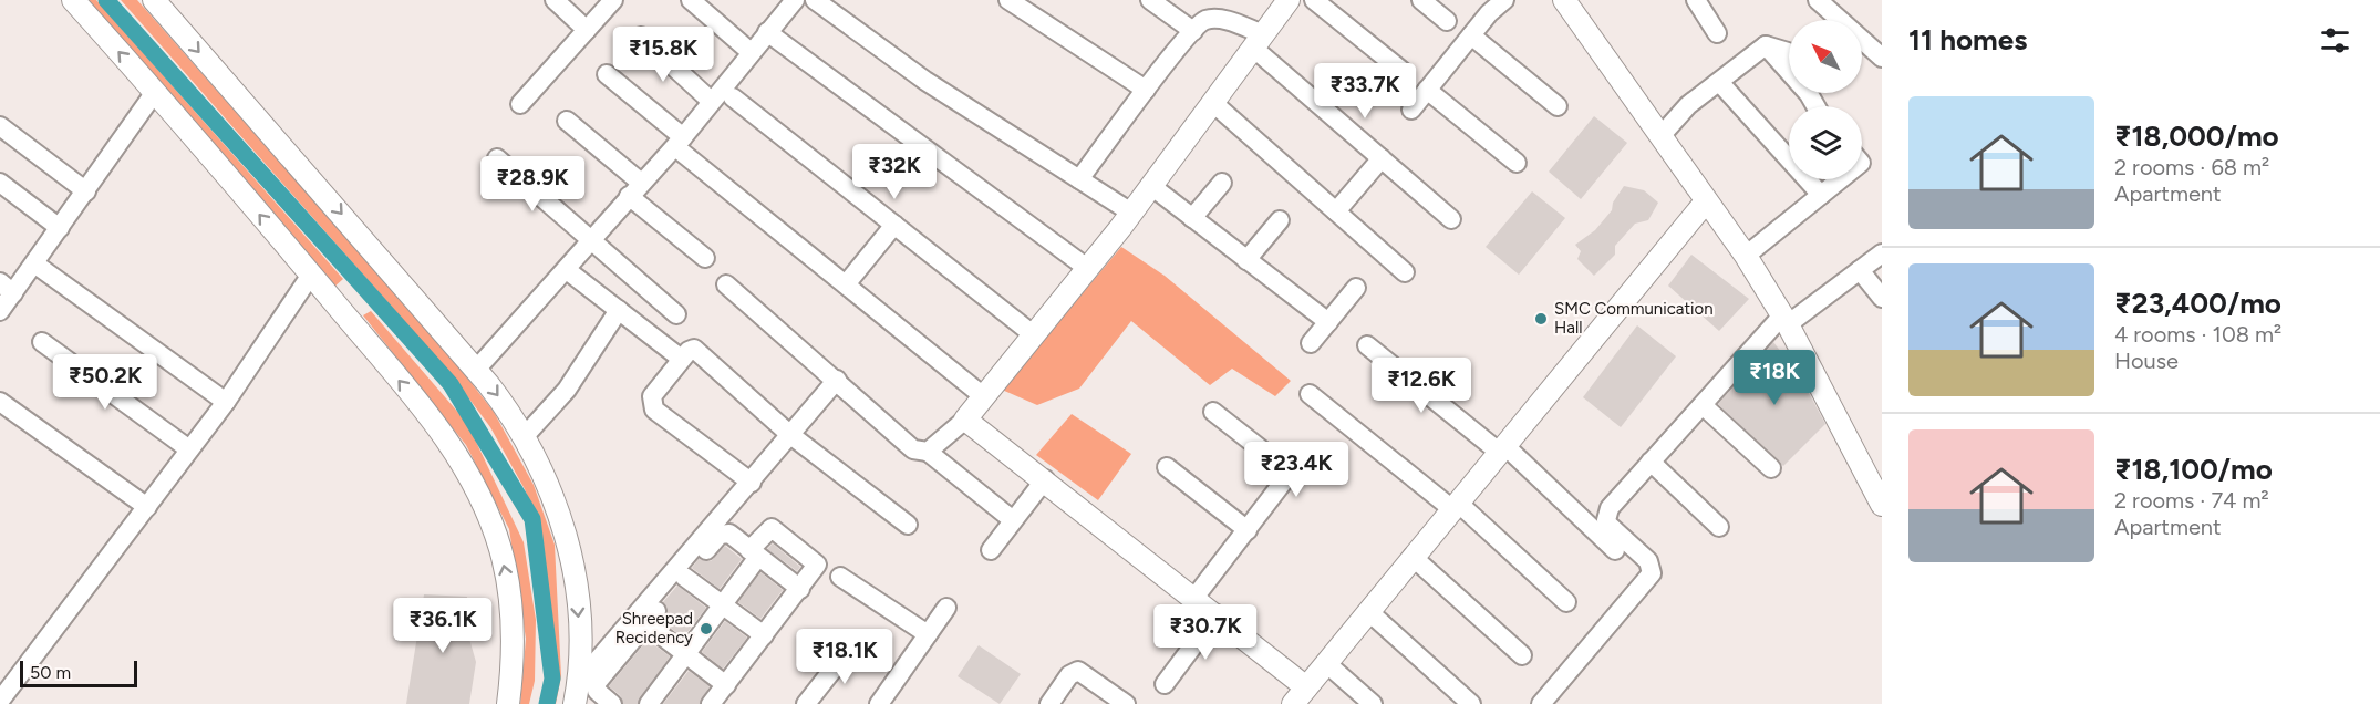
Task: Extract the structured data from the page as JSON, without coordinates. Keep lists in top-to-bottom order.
{
  "places": ["SMC Communication Hall", "Shreepad Recidency"],
  "scale_bar": "50 m",
  "north": "top left",
  "page": {
    "heading": "11 homes",
    "price": [
      "₹15.8K",
      "₹33.7K",
      "₹32K",
      "₹28.9K",
      "₹18K",
      "₹50.2K",
      "₹12.6K",
      "₹23.4K",
      "₹36.1K",
      "₹30.7K",
      "₹18.1K"
    ],
    "list": [
      {
        "name": "₹18,000/mo",
        "note": "2 rooms · 68 m² · Apartment"
      },
      {
        "name": "₹23,400/mo",
        "note": "4 rooms · 108 m² · House"
      },
      {
        "name": "₹18,100/mo",
        "note": "2 rooms · 74 m² · Apartment"
      }
    ],
    "scale": "50 m"
  }
}
